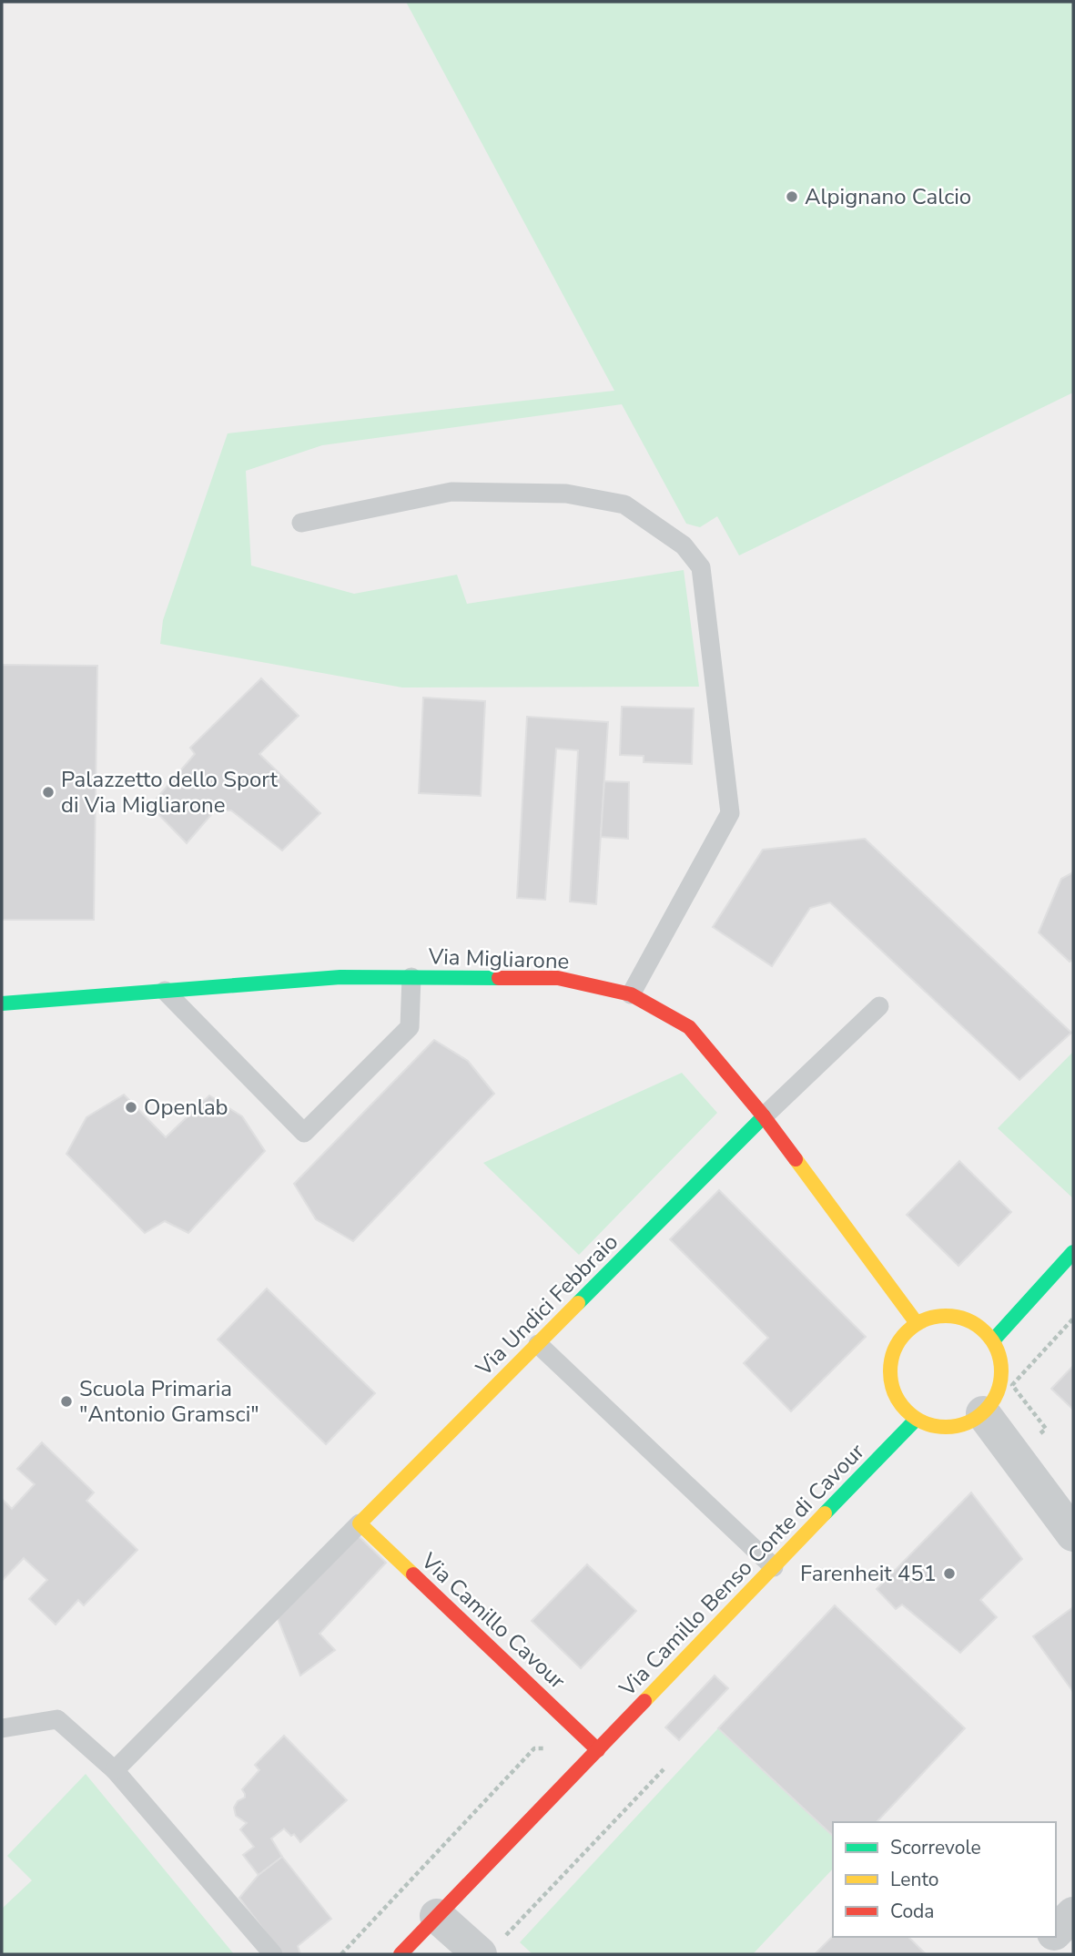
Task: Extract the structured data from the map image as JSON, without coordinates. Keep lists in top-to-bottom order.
{
  "streets": {
    "street": [
      "Via Migliarone",
      "Via Undici Febbraio",
      "Via Camillo Benso Conte di Cavour",
      "Via Camillo Cavour"
    ]
  },
  "crossings": [
    ["Via Migliarone", "Via Undici Febbraio"],
    ["Via Migliarone", "Via Camillo Benso Conte di Cavour"],
    ["Via Undici Febbraio", "Via Camillo Cavour"],
    ["Via Camillo Benso Conte di Cavour", "Via Camillo Cavour"]
  ],
  "places": [
    "Alpignano Calcio",
    "Palazzetto dello Sport di Via Migliarone",
    "Openlab",
    "Scuola Primaria \"Antonio Gramsci\"",
    "Farenheit 451"
  ],
  "legend": ["Scorrevole", "Lento", "Coda"]
}
